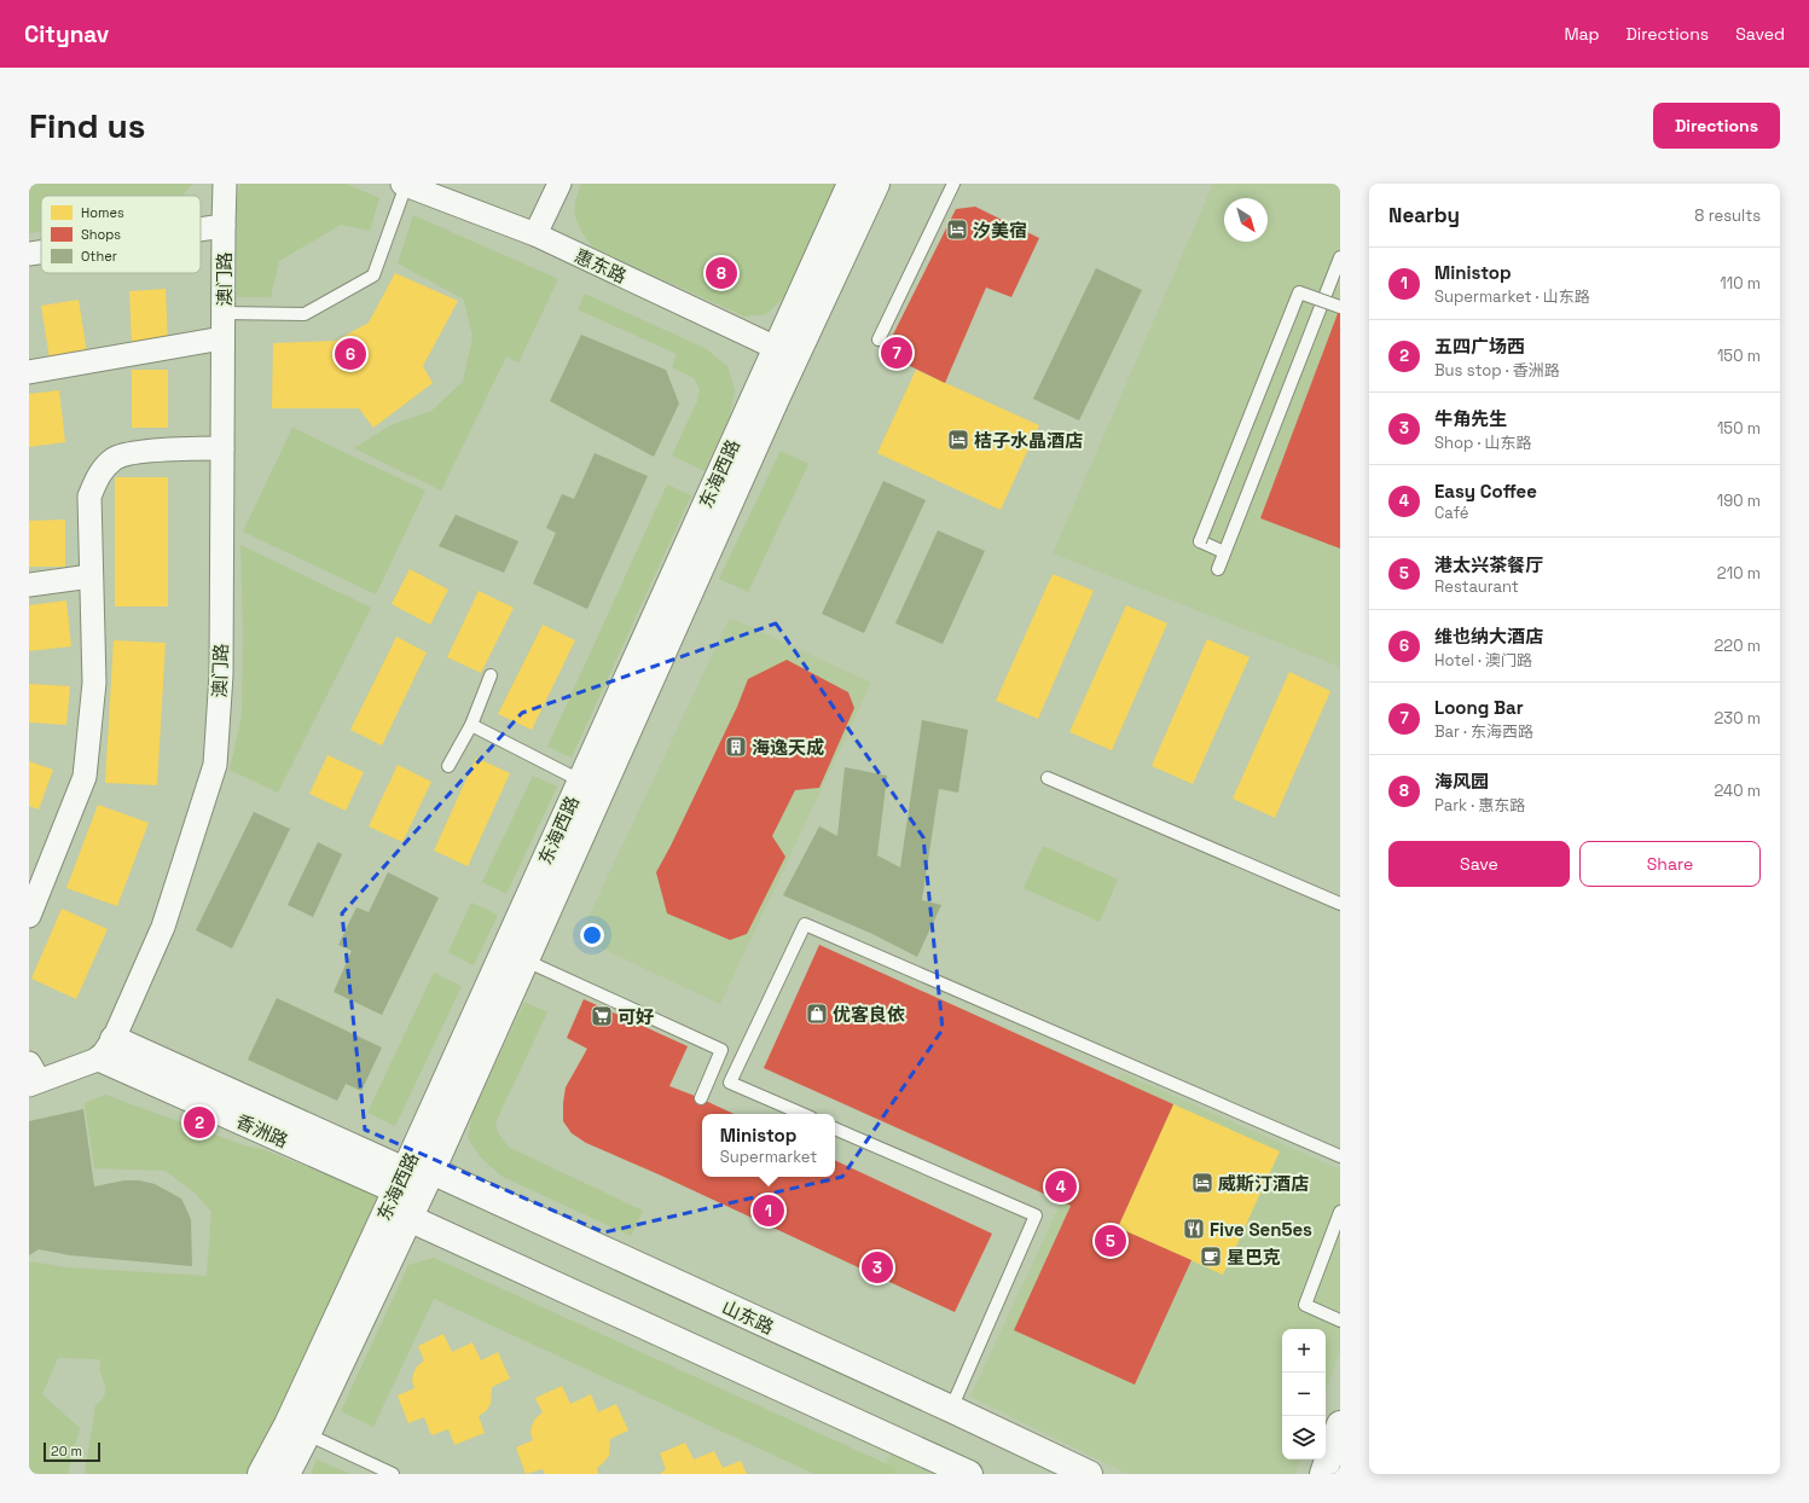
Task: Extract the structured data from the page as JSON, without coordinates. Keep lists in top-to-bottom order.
{
  "streets": {
    "main road": ["东海西路", "香洲路", "山东路"],
    "street": ["惠东路", "澳门路"]
  },
  "crossings": [
    ["惠东路", "东海西路"],
    ["澳门路", "香洲路"],
    ["东海西路", "香洲路"],
    ["东海西路", "山东路"],
    ["香洲路", "山东路"]
  ],
  "places": {
    "hotel": ["汐美宿", "桔子水晶酒店", "威斯汀酒店"],
    "building": ["海逸天成"],
    "shop": ["优客良依"],
    "supermarket": ["可好"],
    "restaurant": ["Five Sen5es"],
    "cafe": ["星巴克"]
  },
  "legend": ["Homes", "Shops", "Other"],
  "scale_bar": "20 m",
  "north": "bottom right",
  "page": {
    "header": "Citynav",
    "nav": ["Map", "Directions", "Saved"],
    "buttons": [
      "Directions",
      ["Save", "Share"]
    ],
    "title": "Find us",
    "heading": ["Nearby", "8 results"],
    "list": [
      {
        "mark": "1",
        "name": "Ministop",
        "note": "Supermarket · 山东路",
        "value": "110 m"
      },
      {
        "mark": "2",
        "name": "五四广场西",
        "note": "Bus stop · 香洲路",
        "value": "150 m"
      },
      {
        "mark": "3",
        "name": "牛角先生",
        "note": "Shop · 山东路",
        "value": "150 m"
      },
      {
        "mark": "4",
        "name": "Easy Coffee",
        "note": "Café",
        "value": "190 m"
      },
      {
        "mark": "5",
        "name": "港太兴茶餐厅",
        "note": "Restaurant",
        "value": "210 m"
      },
      {
        "mark": "6",
        "name": "维也纳大酒店",
        "note": "Hotel · 澳门路",
        "value": "220 m"
      },
      {
        "mark": "7",
        "name": "Loong Bar",
        "note": "Bar · 东海西路",
        "value": "230 m"
      },
      {
        "mark": "8",
        "name": "海风园",
        "note": "Park · 惠东路",
        "value": "240 m"
      }
    ],
    "pins": [
      "8",
      "7",
      "6",
      "2",
      "4",
      "1",
      "5",
      "3"
    ],
    "popup": ["Ministop", "Supermarket"],
    "map_buttons": ["+", "−"],
    "scale": "20 m"
  }
}
